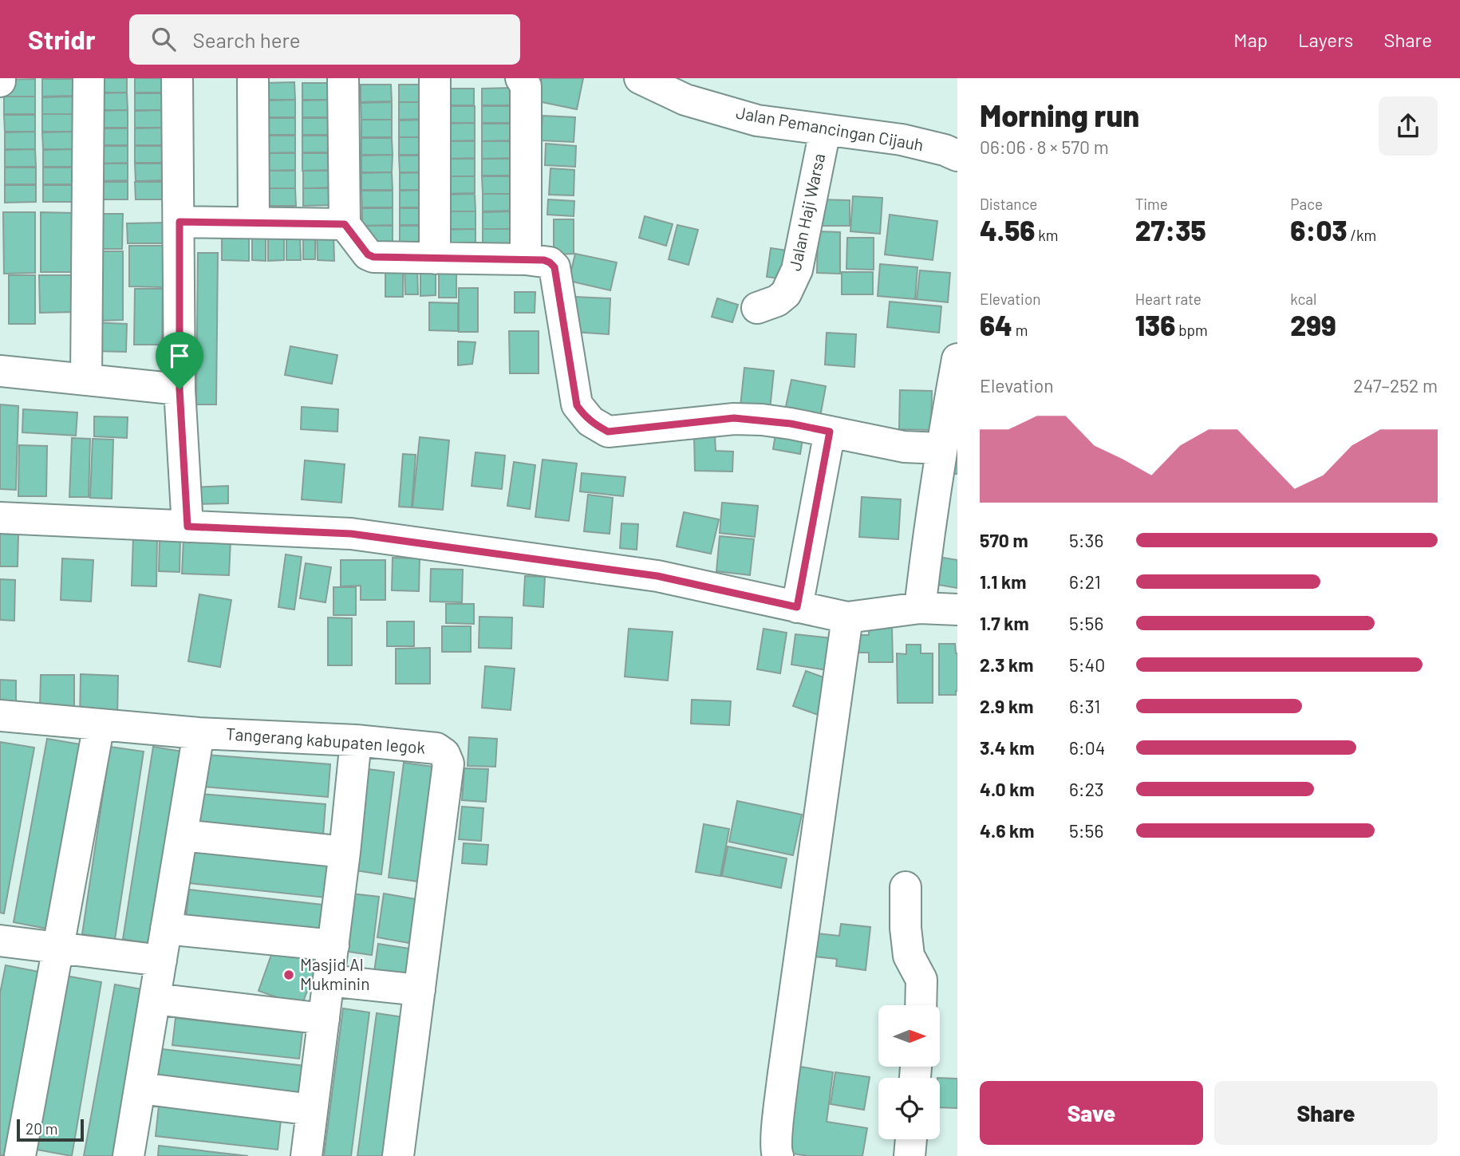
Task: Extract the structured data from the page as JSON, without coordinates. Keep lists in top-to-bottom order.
{
  "streets": {
    "street": ["Jalan Pemancingan Cijauh", "Jalan Haji Warsa", "Tangerang kabupaten legok"]
  },
  "crossings": [
    ["Jalan Pemancingan Cijauh", "Jalan Haji Warsa"]
  ],
  "places": ["Masjid Al Mukminin"],
  "scale_bar": "20 m",
  "north": "right",
  "page": {
    "header": "Stridr",
    "search": "Search here",
    "nav": ["Map", "Layers", "Share"],
    "heading": ["Morning run", "06:06 · 8 × 570 m"],
    "stats": [
      ["Distance", "4.56 km"],
      ["Time", "27:35"],
      ["Pace", "6:03 /km"],
      ["Elevation", "64 m"],
      ["Heart rate", "136 bpm"],
      ["kcal", "299"]
    ],
    "chart": ["Elevation", "247–252 m"],
    "list": [
      {
        "name": "570 m",
        "note": "5:36"
      },
      {
        "name": "1.1 km",
        "note": "6:21"
      },
      {
        "name": "1.7 km",
        "note": "5:56"
      },
      {
        "name": "2.3 km",
        "note": "5:40"
      },
      {
        "name": "2.9 km",
        "note": "6:31"
      },
      {
        "name": "3.4 km",
        "note": "6:04"
      },
      {
        "name": "4.0 km",
        "note": "6:23"
      },
      {
        "name": "4.6 km",
        "note": "5:56"
      }
    ],
    "buttons": ["Save", "Share"],
    "scale": "20 m"
  }
}
